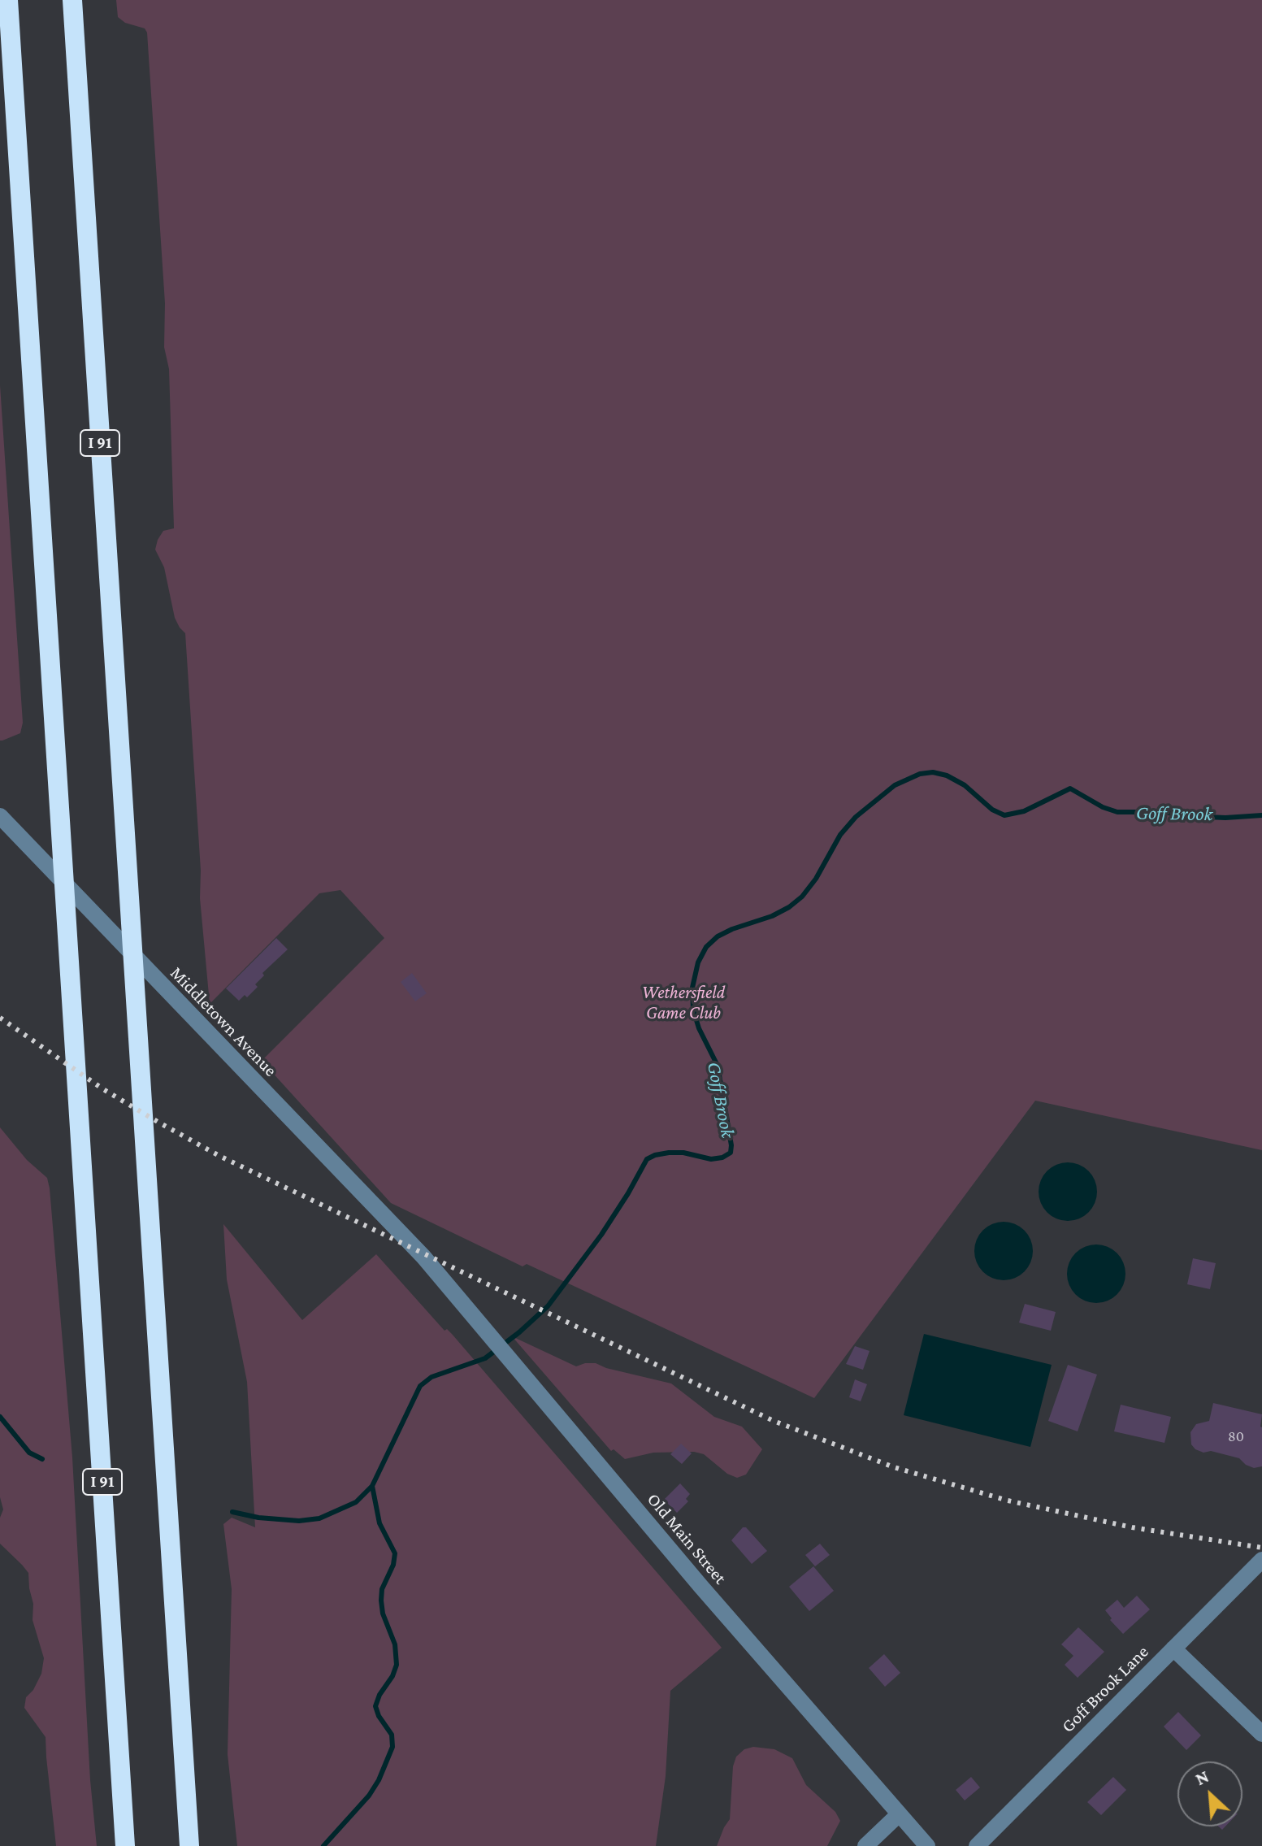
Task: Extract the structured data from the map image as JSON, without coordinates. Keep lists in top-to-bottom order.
{
  "streets": {
    "highway": ["I 91"],
    "street": ["Middletown Avenue", "Old Main Street", "Goff Brook Lane"]
  },
  "crossings": [
    ["Middletown Avenue", "Old Main Street"]
  ],
  "water": ["Goff Brook"],
  "parks": ["Wethersfield Game Club"],
  "house_numbers": ["80"],
  "north": "top left"
}
